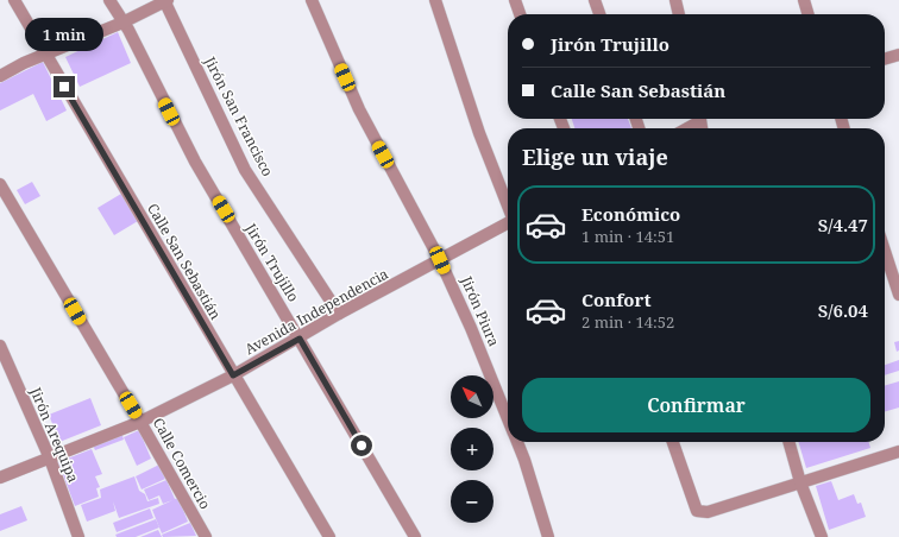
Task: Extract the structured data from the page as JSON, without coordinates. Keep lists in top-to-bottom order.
{
  "streets": {
    "street": [
      "Jirón San Francisco",
      "Calle San Sebastián",
      "Jirón Trujillo",
      "Avenida Independencia",
      "Jirón Piura",
      "Jirón Arequipa",
      "Calle Comercio"
    ]
  },
  "crossings": [
    ["Jirón San Francisco", "Avenida Independencia"],
    ["Calle San Sebastián", "Avenida Independencia"],
    ["Jirón Trujillo", "Avenida Independencia"],
    ["Avenida Independencia", "Jirón Piura"],
    ["Avenida Independencia", "Jirón Arequipa"],
    ["Avenida Independencia", "Calle Comercio"]
  ],
  "north": "top left",
  "page": {
    "banner": ["Jirón Trujillo", "Calle San Sebastián"],
    "bubble": "1 min",
    "heading": "Elige un viaje",
    "list": [
      {
        "name": "Económico",
        "note": "1 min · 14:51",
        "value": "S/4.47"
      },
      {
        "name": "Confort",
        "note": "2 min · 14:52",
        "value": "S/6.04"
      }
    ],
    "buttons": "Confirmar",
    "map_buttons": ["+", "−"]
  }
}
